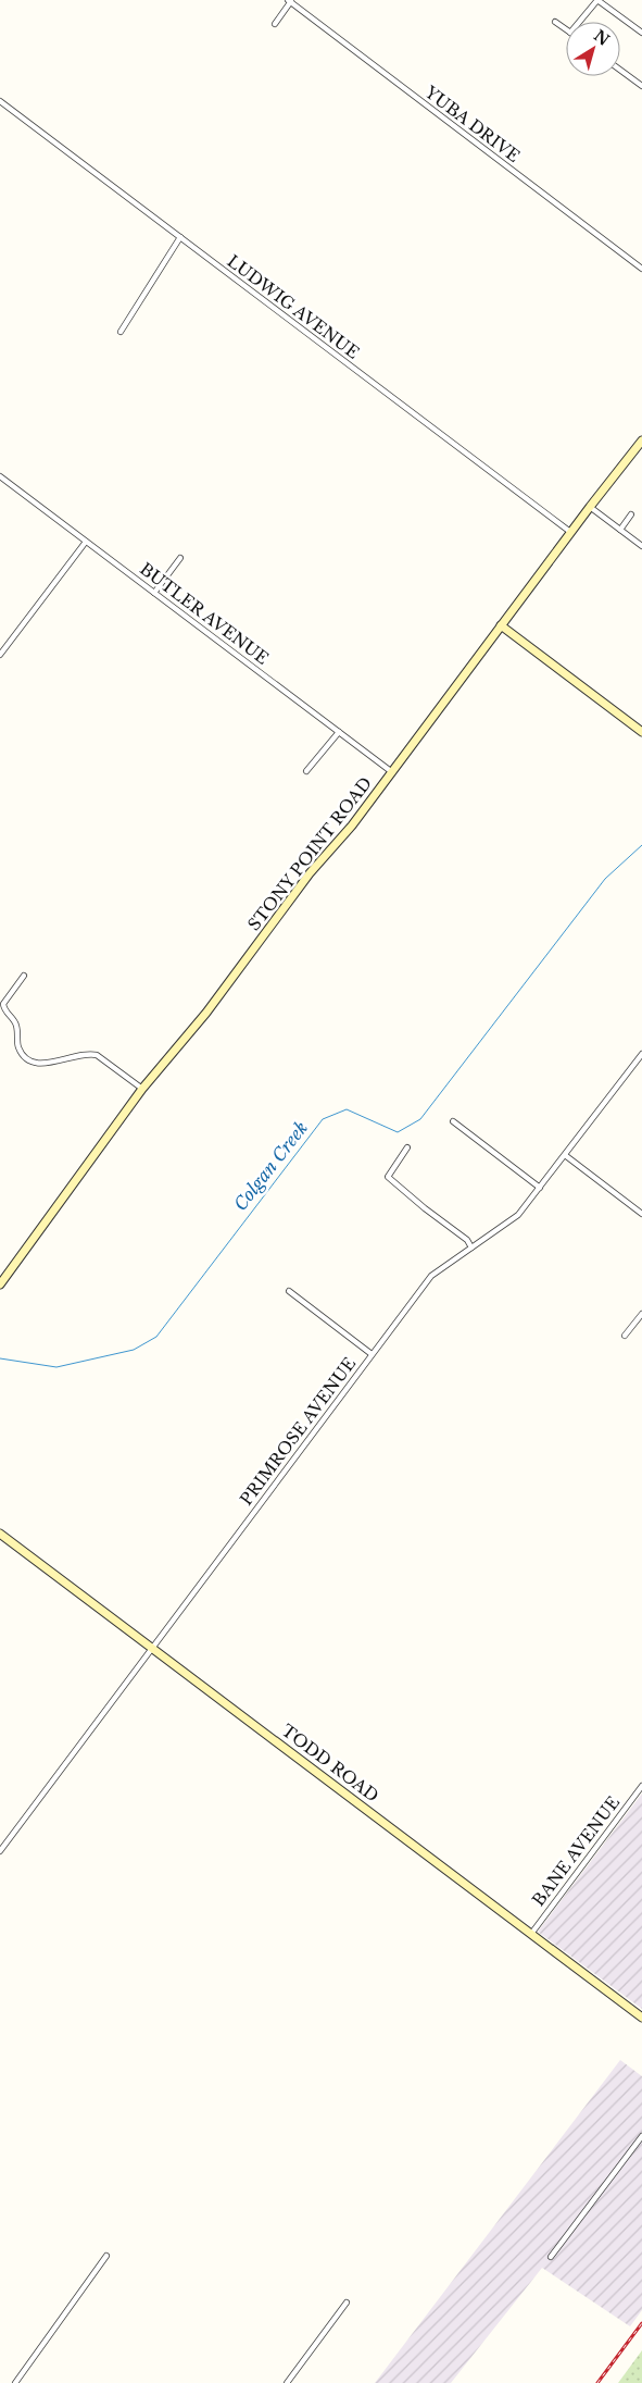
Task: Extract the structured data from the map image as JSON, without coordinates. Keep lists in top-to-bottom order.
{
  "streets": {
    "main road": ["STONY POINT ROAD", "TODD ROAD"],
    "street": [
      "YUBA DRIVE",
      "LUDWIG AVENUE",
      "BUTLER AVENUE",
      "PRIMROSE AVENUE",
      "BANE AVENUE"
    ]
  },
  "crossings": [
    ["LUDWIG AVENUE", "STONY POINT ROAD"],
    ["BUTLER AVENUE", "STONY POINT ROAD"],
    ["PRIMROSE AVENUE", "TODD ROAD"],
    ["TODD ROAD", "BANE AVENUE"]
  ],
  "water": ["Colgan Creek"],
  "north": "top right"
}
